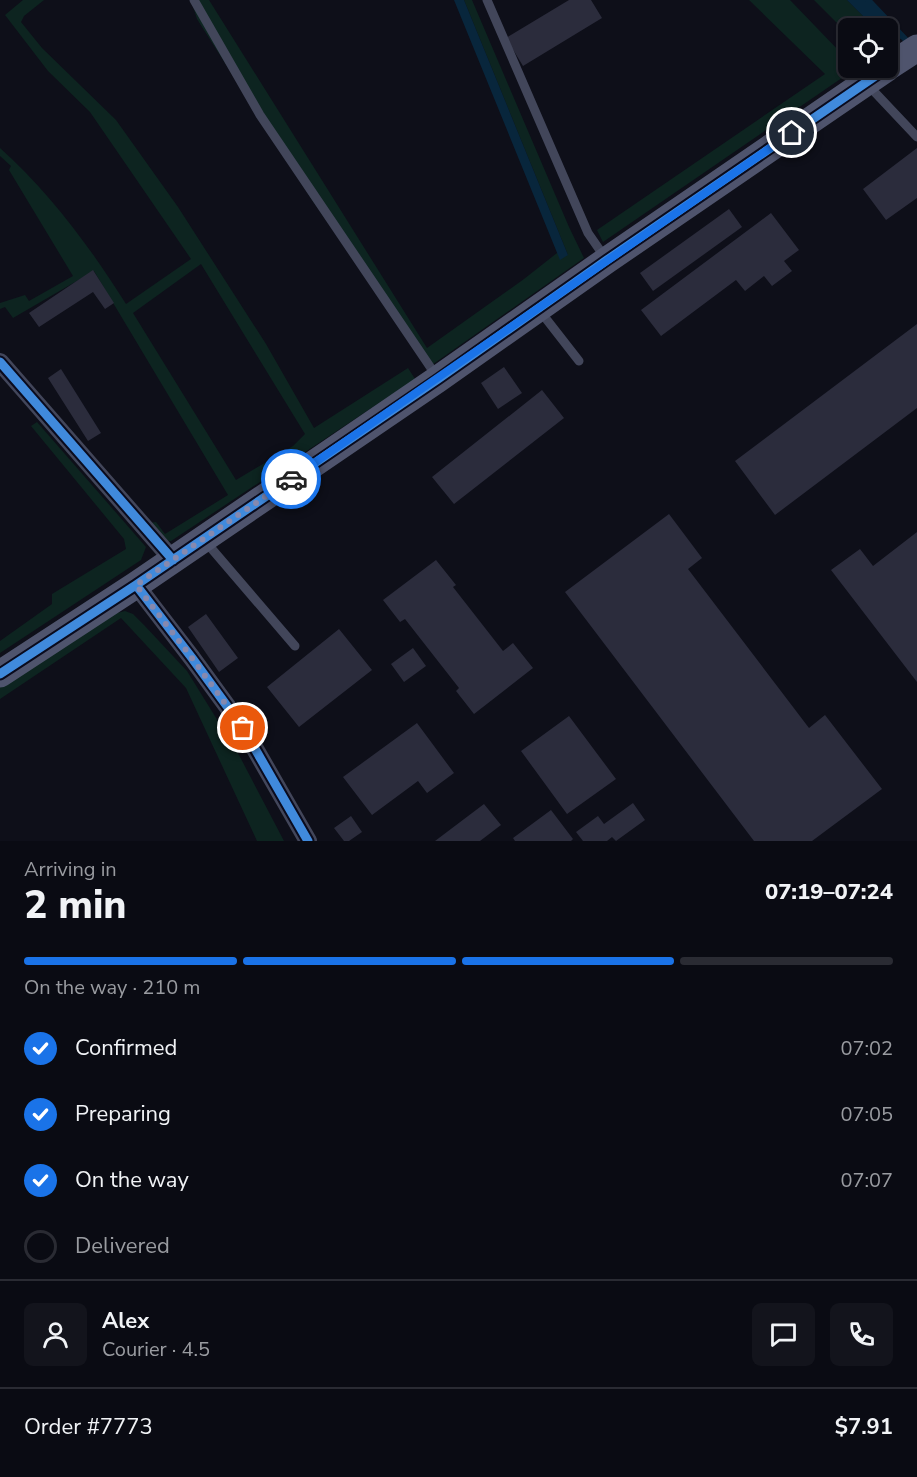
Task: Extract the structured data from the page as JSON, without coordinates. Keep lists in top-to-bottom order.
{
  "page": {
    "heading": ["2 min", "Arriving in", "07:19–07:24"],
    "panel": [
      "Alex",
      "Courier · 4.5",
      "Order #7773",
      "$7.91"
    ],
    "bar": "On the way · 210 m",
    "list": [
      ["Confirmed", "07:02"],
      ["Preparing", "07:05"],
      ["On the way", "07:07"],
      "Delivered"
    ]
  }
}
